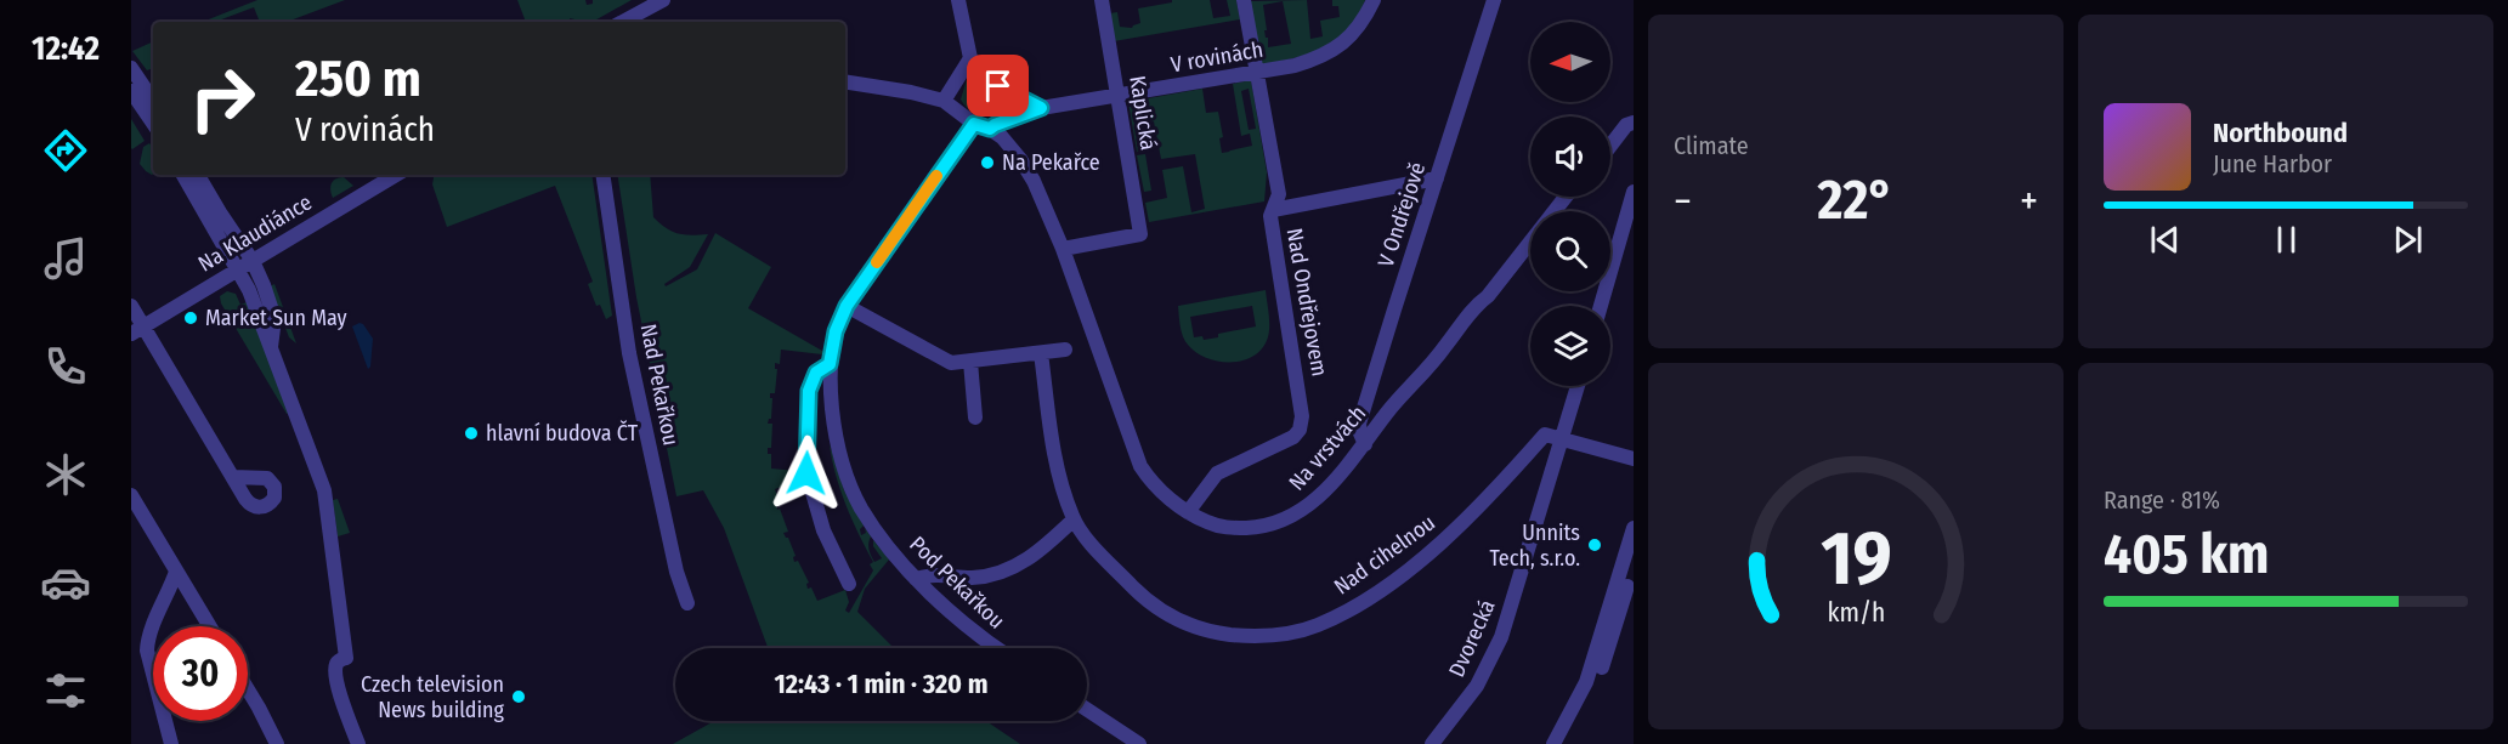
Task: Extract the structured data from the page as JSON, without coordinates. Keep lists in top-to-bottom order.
{
  "streets": {
    "street": [
      "V rovinách",
      "Kaplická",
      "V Ondřejově",
      "Na Klaudiánce",
      "Nad Ondřejovem",
      "Nad Pekařkou",
      "Na vrstvách",
      "Nad cihelnou",
      "Pod Pekařkou",
      "Dvorecká"
    ]
  },
  "crossings": [
    ["V rovinách", "Kaplická"],
    ["V rovinách", "Nad Ondřejovem"],
    ["V rovinách", "Na vrstvách"],
    ["Kaplická", "Na vrstvách"],
    ["V Ondřejově", "Na vrstvách"],
    ["Nad Ondřejovem", "Na vrstvách"],
    ["Nad cihelnou", "Dvorecká"]
  ],
  "places": [
    "Na Pekařce",
    "Market Sun May",
    "hlavní budova ČT",
    "Unnits Tech, s.r.o.",
    "Czech television News building"
  ],
  "north": "left",
  "page": {
    "tabs": "12:42",
    "tile": [
      "Climate",
      ["Range · 81%", "405 km"]
    ],
    "turn": ["250 m", "V rovinách"],
    "song": ["Northbound", "June Harbor"],
    "heat": ["−", "22°", "+"],
    "limit": "30",
    "trip": "12:43 · 1 min · 320 m",
    "gauge": ["19", "km/h"]
  }
}
